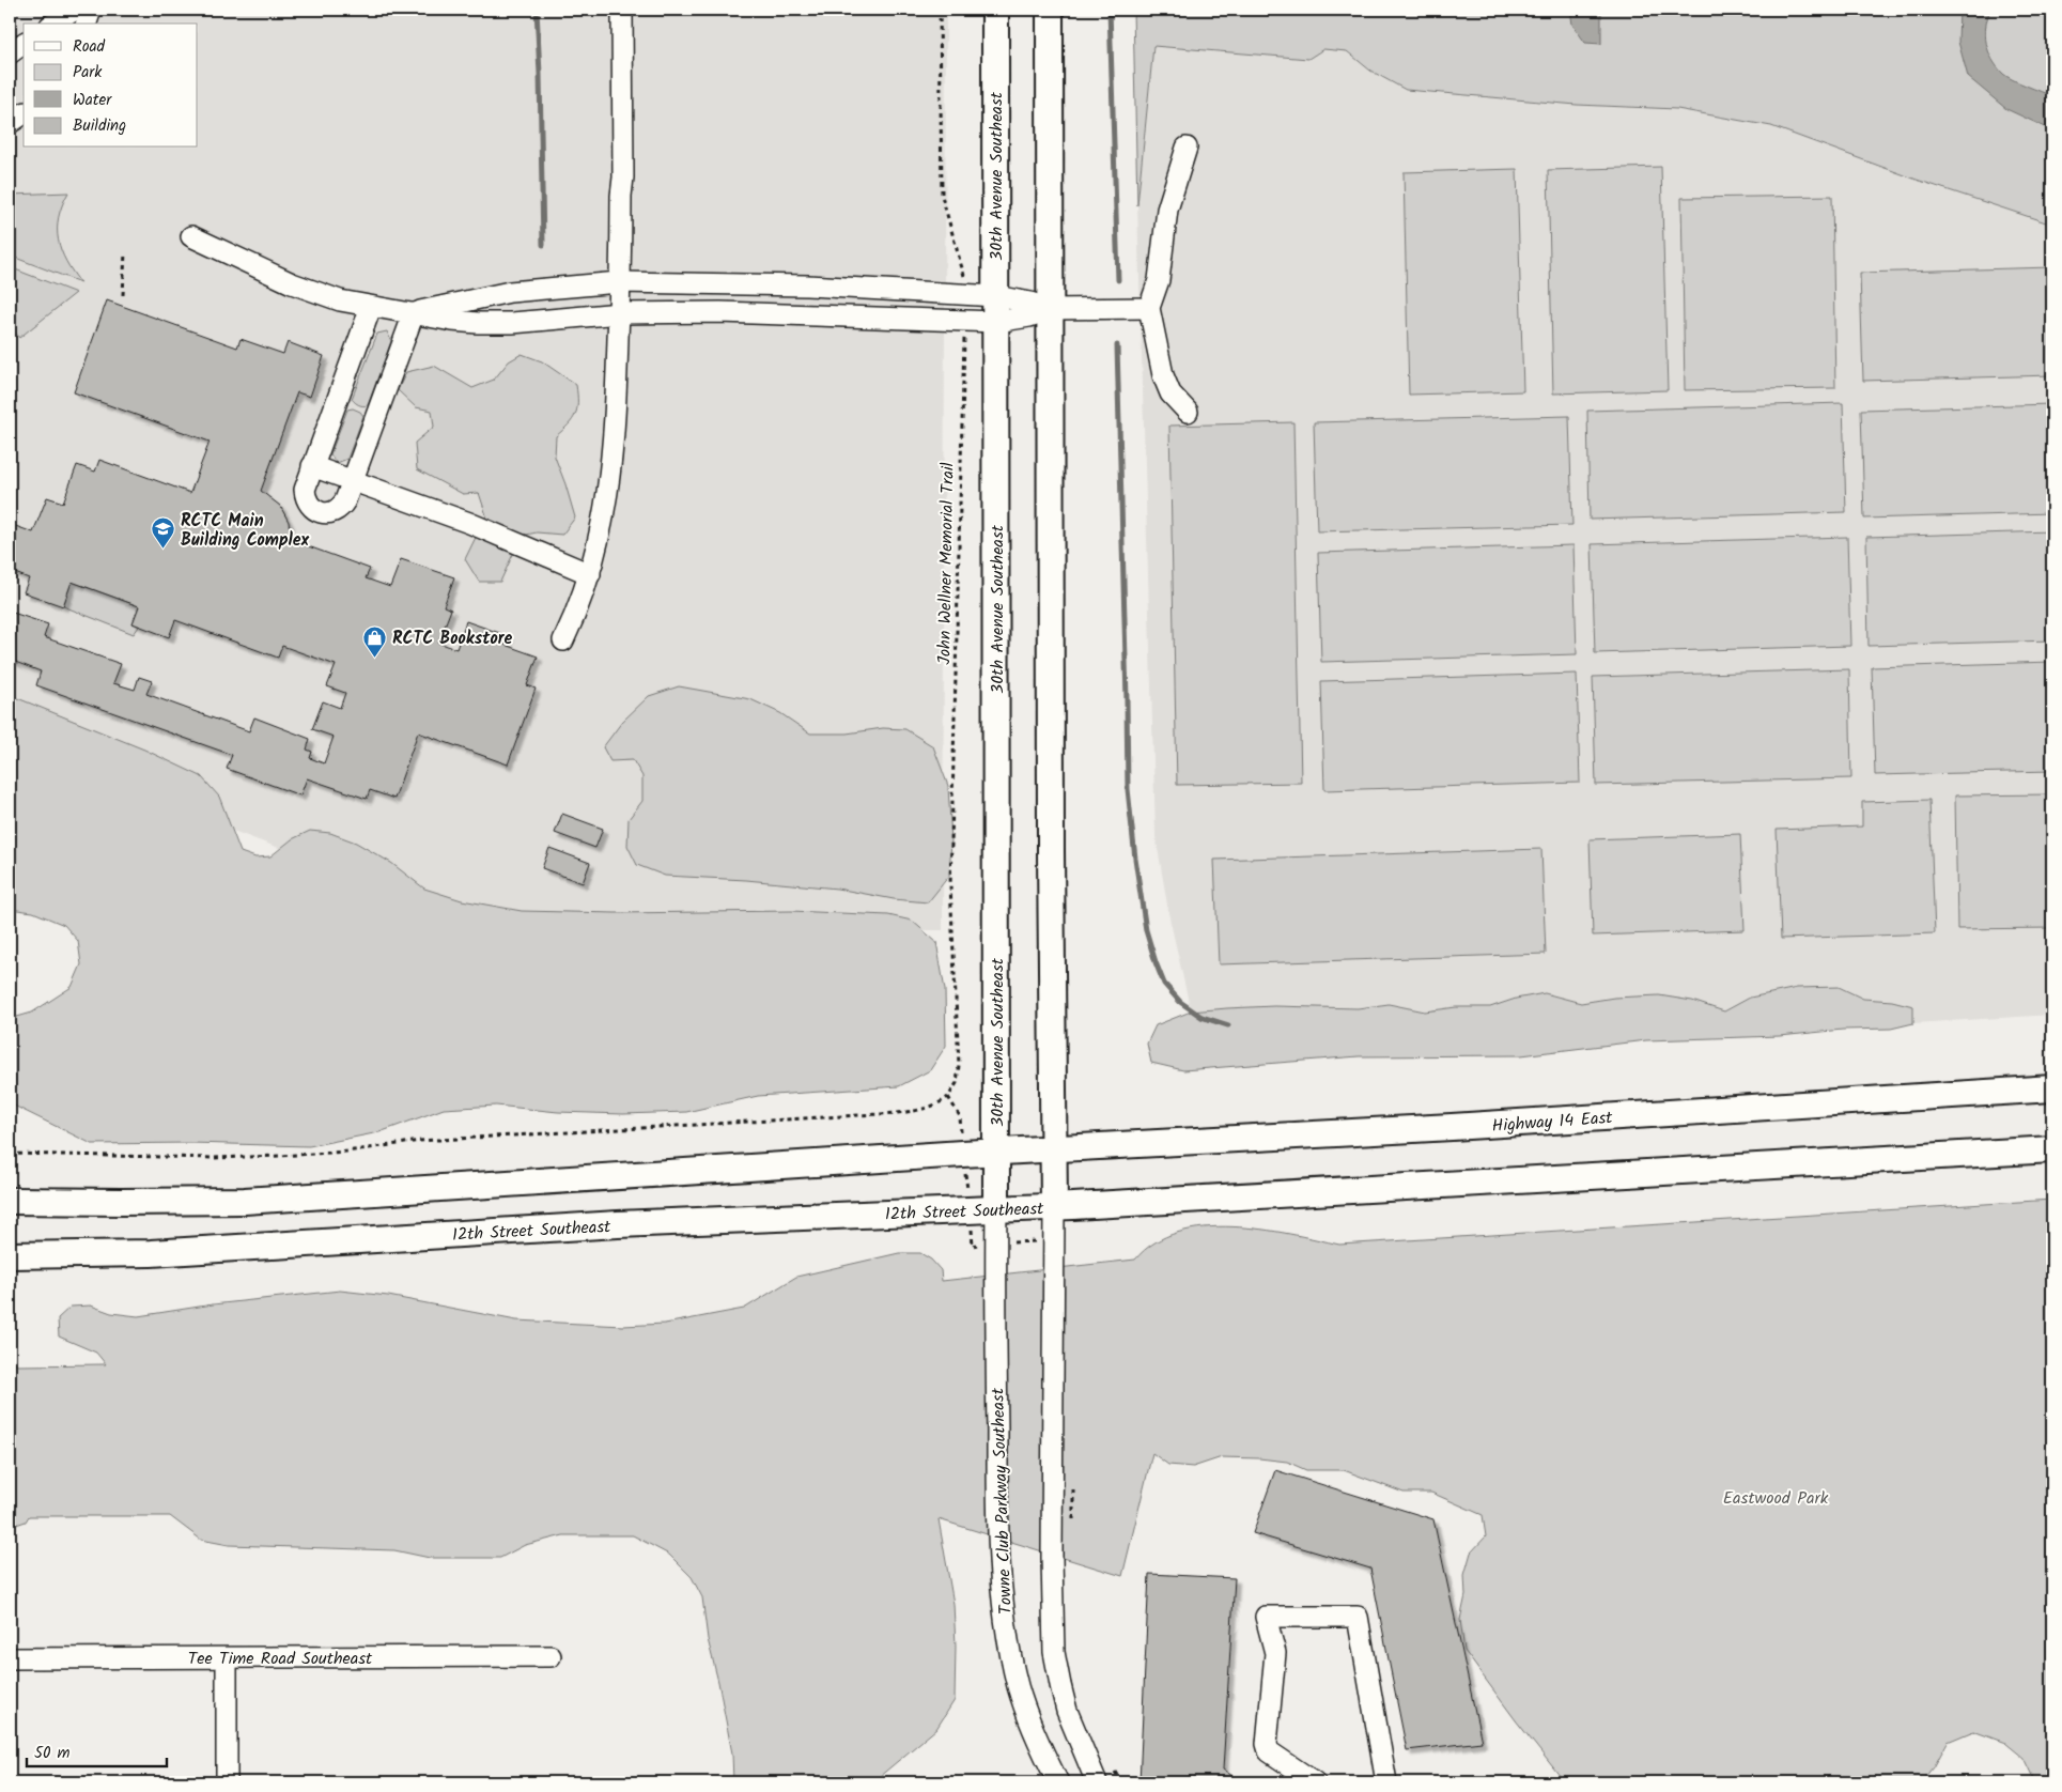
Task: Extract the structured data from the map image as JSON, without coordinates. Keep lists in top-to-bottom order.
{
  "streets": {
    "main road": ["30th Avenue Southeast", "Highway 14 East", "12th Street Southeast"],
    "street": ["Towne Club Parkway Southeast", "Tee Time Road Southeast"],
    "path": ["John Wellner Memorial Trail"]
  },
  "crossings": [
    ["30th Avenue Southeast", "12th Street Southeast"],
    ["30th Avenue Southeast", "Towne Club Parkway Southeast"],
    ["12th Street Southeast", "Towne Club Parkway Southeast"]
  ],
  "parks": ["Eastwood Park"],
  "places": {
    "school or university": ["RCTC Main Building Complex"],
    "shop": ["RCTC Bookstore"]
  },
  "legend": [
    "Road",
    "Park",
    "Water",
    "Building"
  ],
  "scale_bar": "50 m"
}
